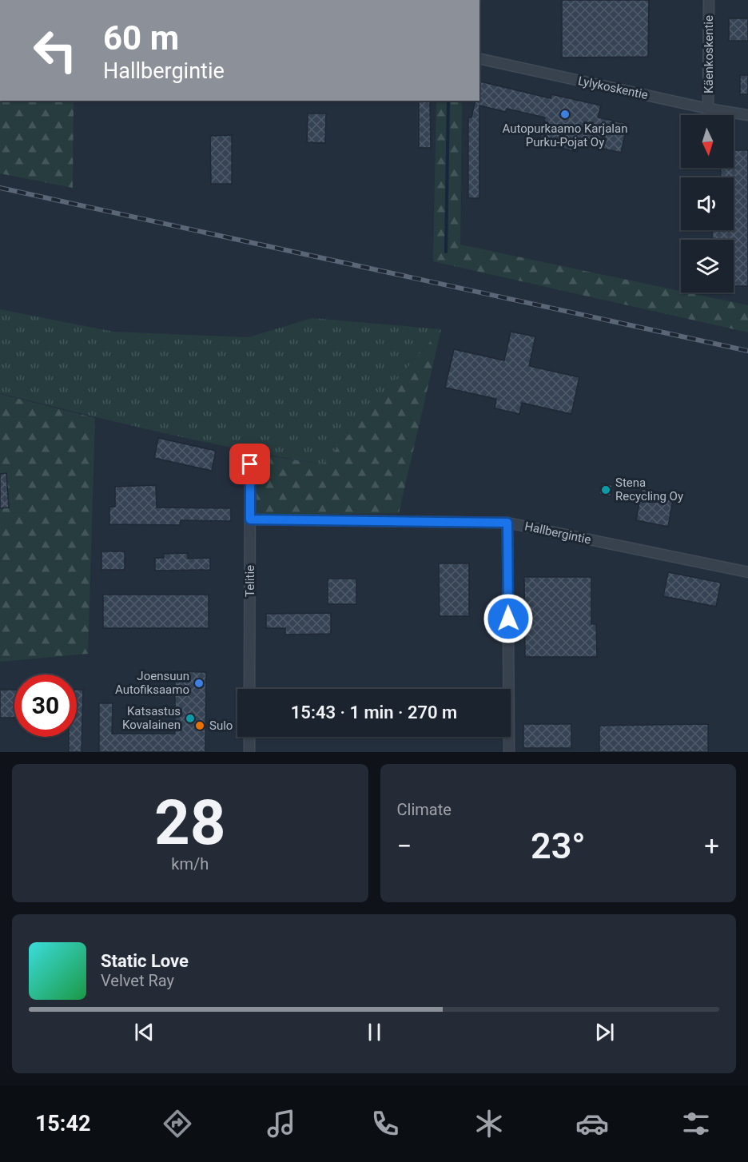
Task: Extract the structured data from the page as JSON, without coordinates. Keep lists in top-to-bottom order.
{
  "streets": {
    "street": [
      "Käenkoskentie",
      "Lylykoskentie",
      "Hallbergintie",
      "Telitie"
    ]
  },
  "crossings": [
    ["Käenkoskentie", "Lylykoskentie"],
    ["Hallbergintie", "Telitie"]
  ],
  "places": [
    "Autopurkaamo Karjalan Purku-Pojat Oy",
    "Stena Recycling Oy",
    "Joensuun Autofiksaamo",
    "Katsastus Kovalainen",
    "Sulo"
  ],
  "north": "bottom",
  "page": {
    "turn": ["60 m", "Hallbergintie"],
    "limit": "30",
    "trip": "15:43 · 1 min · 270 m",
    "tile": [
      ["28", "km/h"],
      "Climate"
    ],
    "heat": ["−", "23°", "+"],
    "song": ["Static Love", "Velvet Ray"],
    "tabs": "15:42"
  }
}
